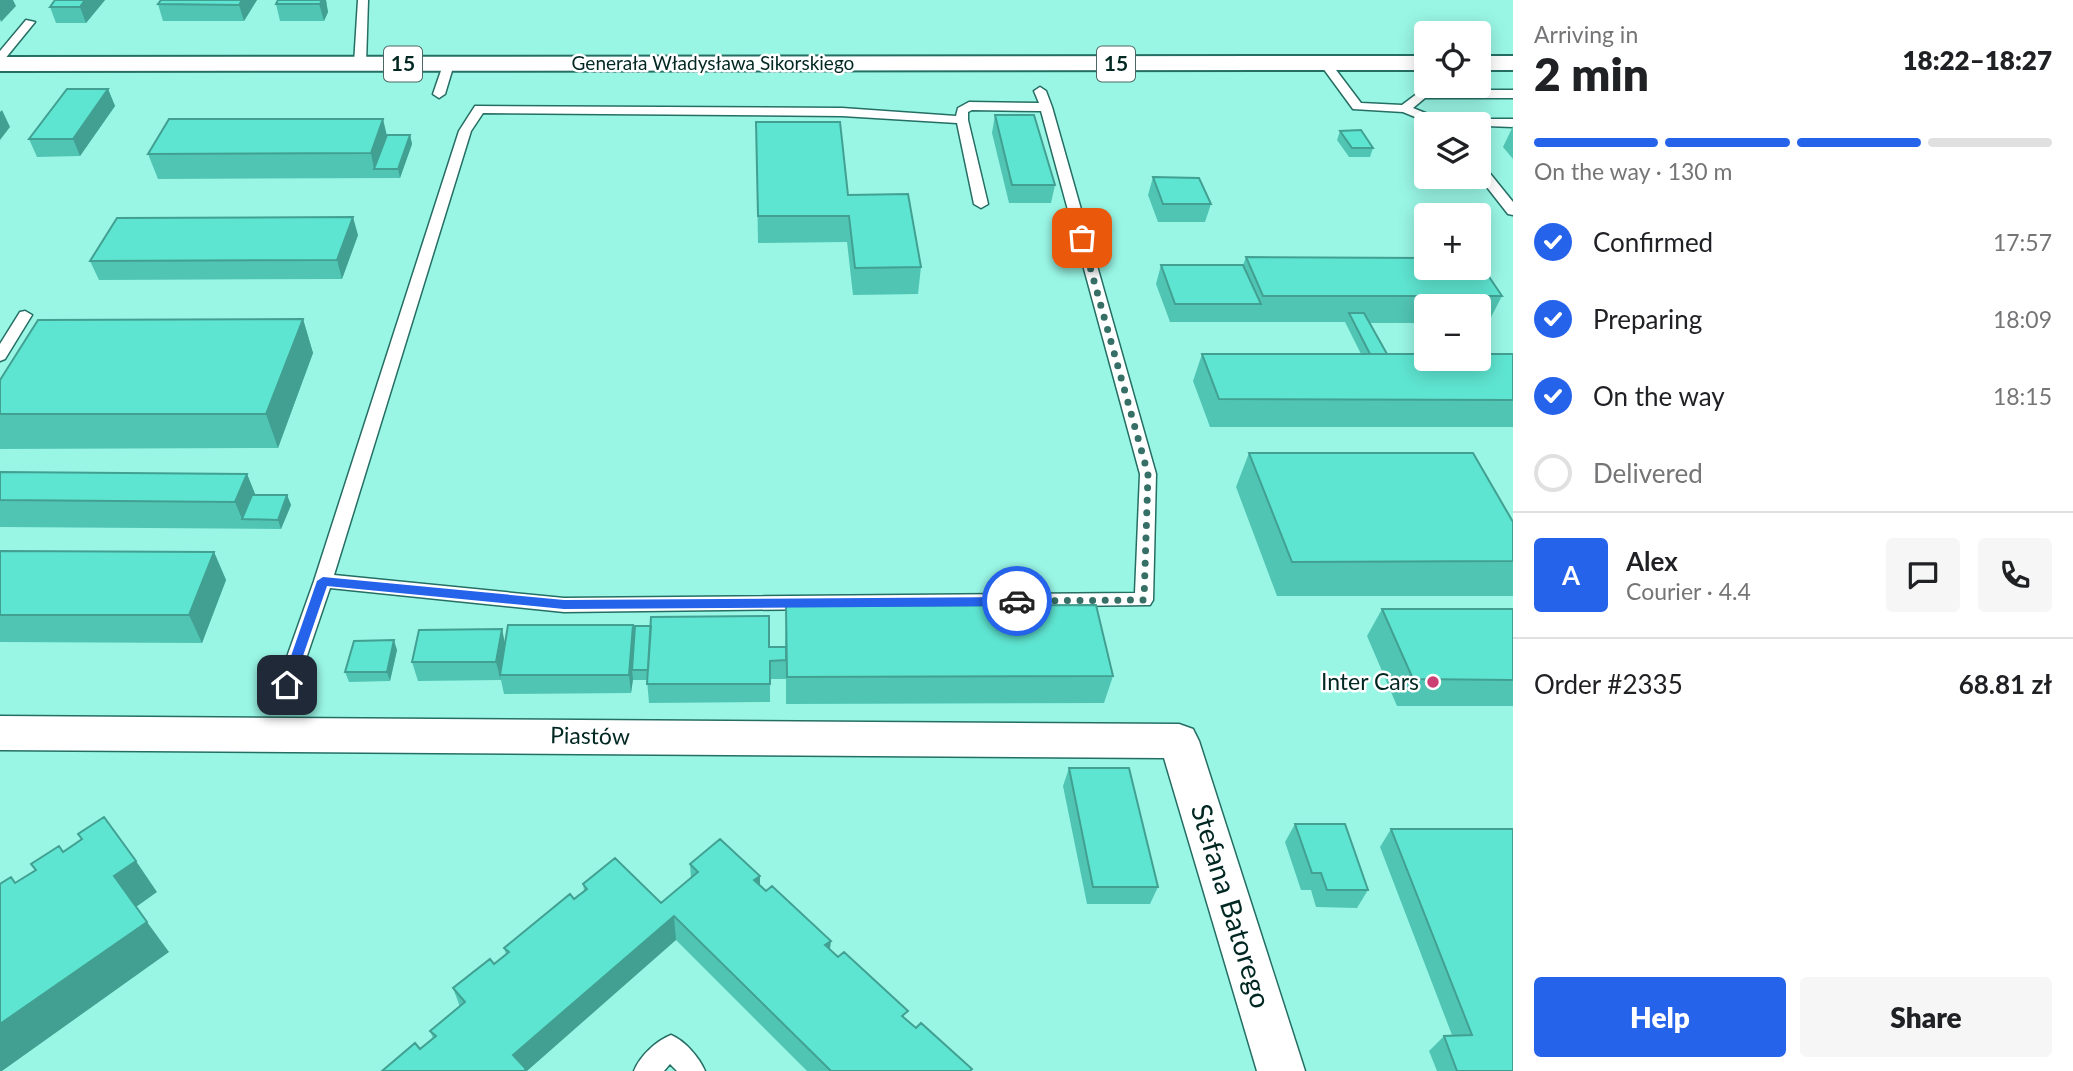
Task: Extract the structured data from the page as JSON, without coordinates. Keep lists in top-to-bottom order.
{
  "streets": {
    "main road": ["Generała Władysława Sikorskiego", "15"],
    "street": ["Piastów", "Stefana Batorego"]
  },
  "crossings": [
    ["Piastów", "Stefana Batorego"]
  ],
  "places": ["Inter Cars"],
  "page": {
    "heading": ["2 min", "Arriving in", "18:22–18:27"],
    "panel": [
      "Alex",
      "Courier · 4.4",
      "Order #2335",
      "68.81 zł"
    ],
    "map_buttons": ["+", "−"],
    "bar": "On the way · 130 m",
    "list": [
      ["Confirmed", "17:57"],
      ["Preparing", "18:09"],
      ["On the way", "18:15"],
      "Delivered"
    ],
    "round": "A",
    "buttons": ["Help", "Share"]
  }
}
